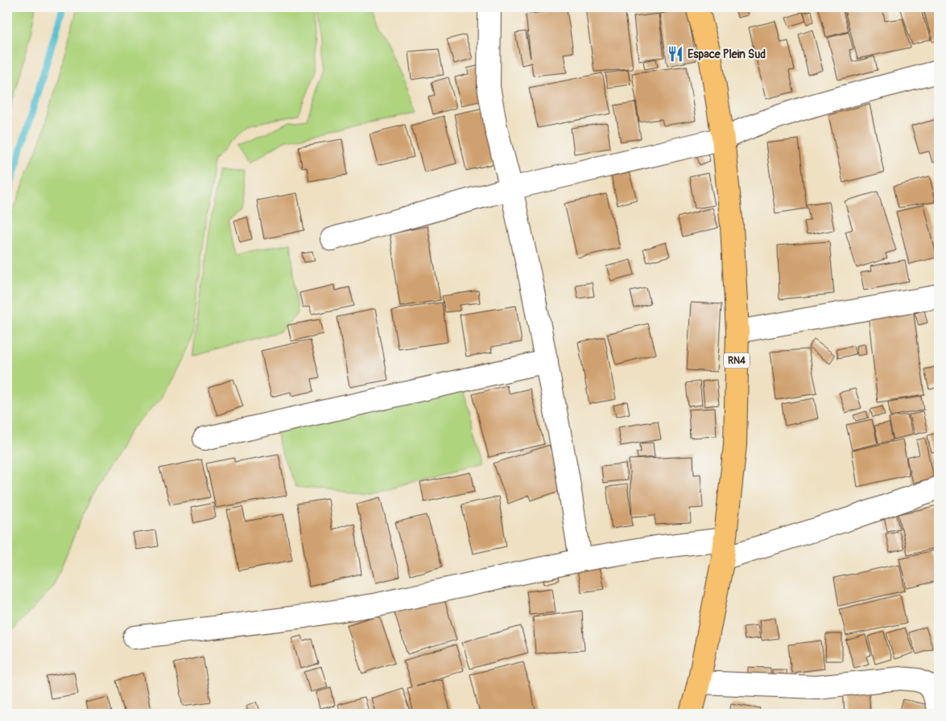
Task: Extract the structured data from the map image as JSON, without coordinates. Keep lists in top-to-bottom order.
{
  "streets": {
    "highway": ["RN4"]
  },
  "places": {
    "restaurant": ["Espace Plein Sud"]
  }
}
